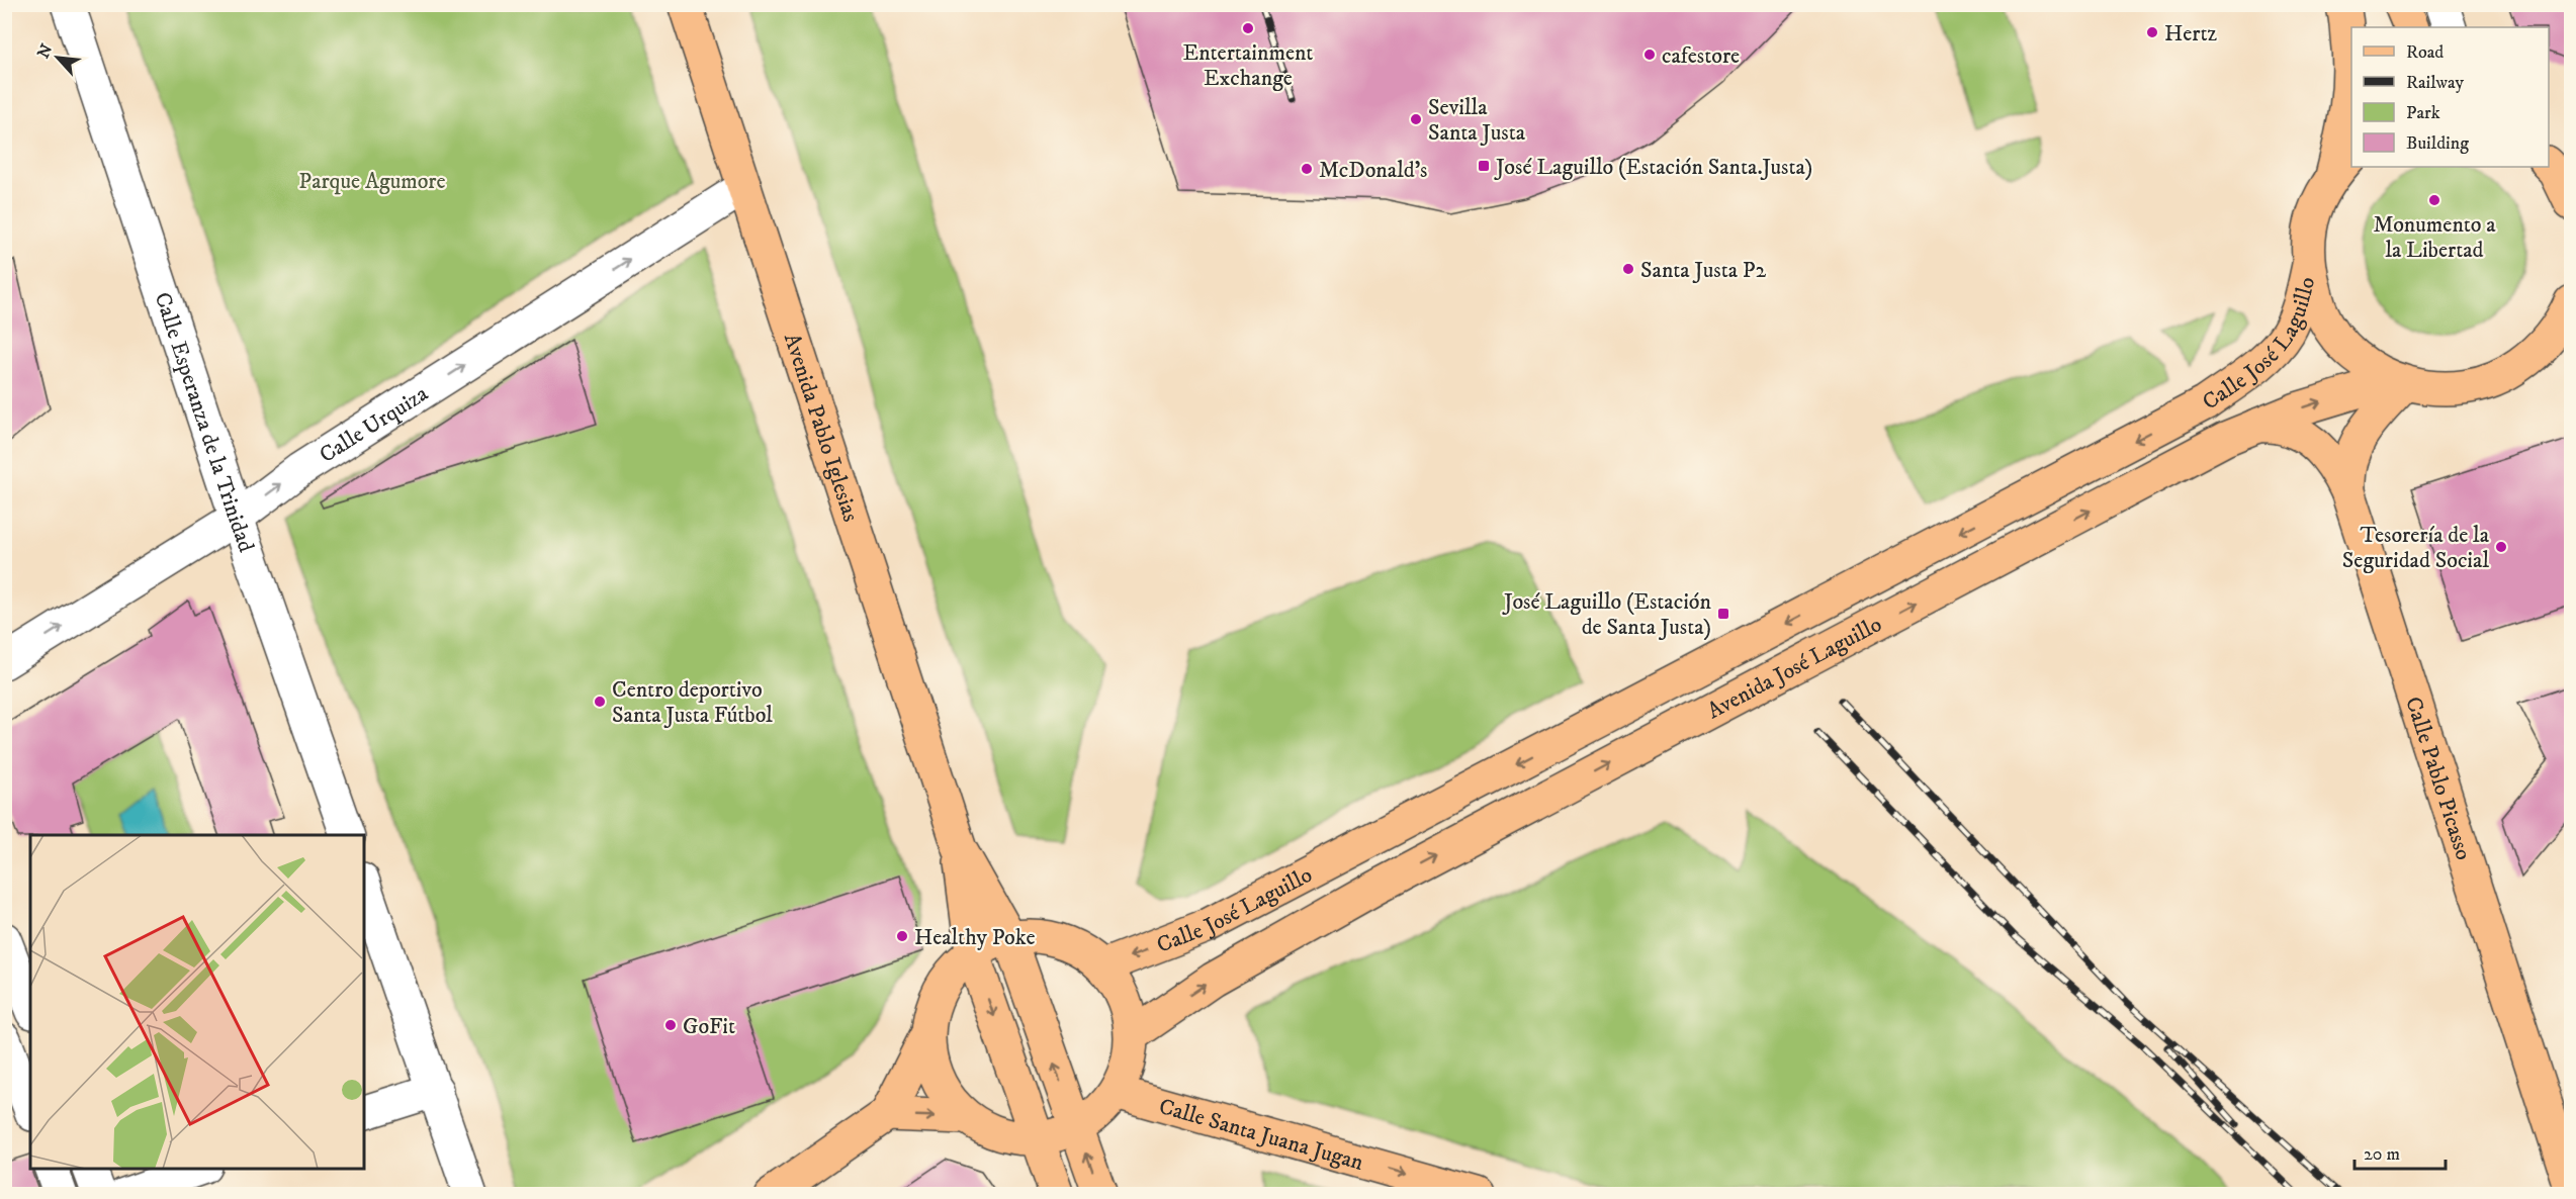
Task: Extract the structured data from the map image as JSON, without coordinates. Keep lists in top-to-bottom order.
{
  "streets": {
    "main road": [
      "Calle José Laguillo",
      "Avenida Pablo Iglesias",
      "Avenida José Laguillo",
      "Calle Pablo Picasso",
      "Calle Santa Juana Jugan"
    ],
    "street": ["Calle Esperanza de la Trinidad", "Calle Urquiza"]
  },
  "crossings": [
    ["Calle José Laguillo", "Avenida José Laguillo"],
    ["Calle José Laguillo", "Calle Pablo Picasso"],
    ["Calle Esperanza de la Trinidad", "Calle Urquiza"],
    ["Calle Urquiza", "Avenida Pablo Iglesias"]
  ],
  "one_way": ["Calle Urquiza", "Calle Santa Juana Jugan"],
  "parks": ["Parque Agumore"],
  "places": {
    "other": [
      "Entertainment Exchange",
      "Hertz",
      "cafestore",
      "Sevilla Santa Justa",
      "McDonald's",
      "Monumento a la Libertad",
      "Santa Justa P2",
      "Tesorería de la Seguridad Social",
      "Centro deportivo Santa Justa Fútbol",
      "Healthy Poke",
      "GoFit"
    ],
    "transit": ["José Laguillo (Estación Santa.Justa)", "José Laguillo (Estación de Santa Justa)"]
  },
  "legend": [
    "Road",
    "Railway",
    "Park",
    "Building"
  ],
  "scale_bar": "20 m",
  "north": "top left"
}
